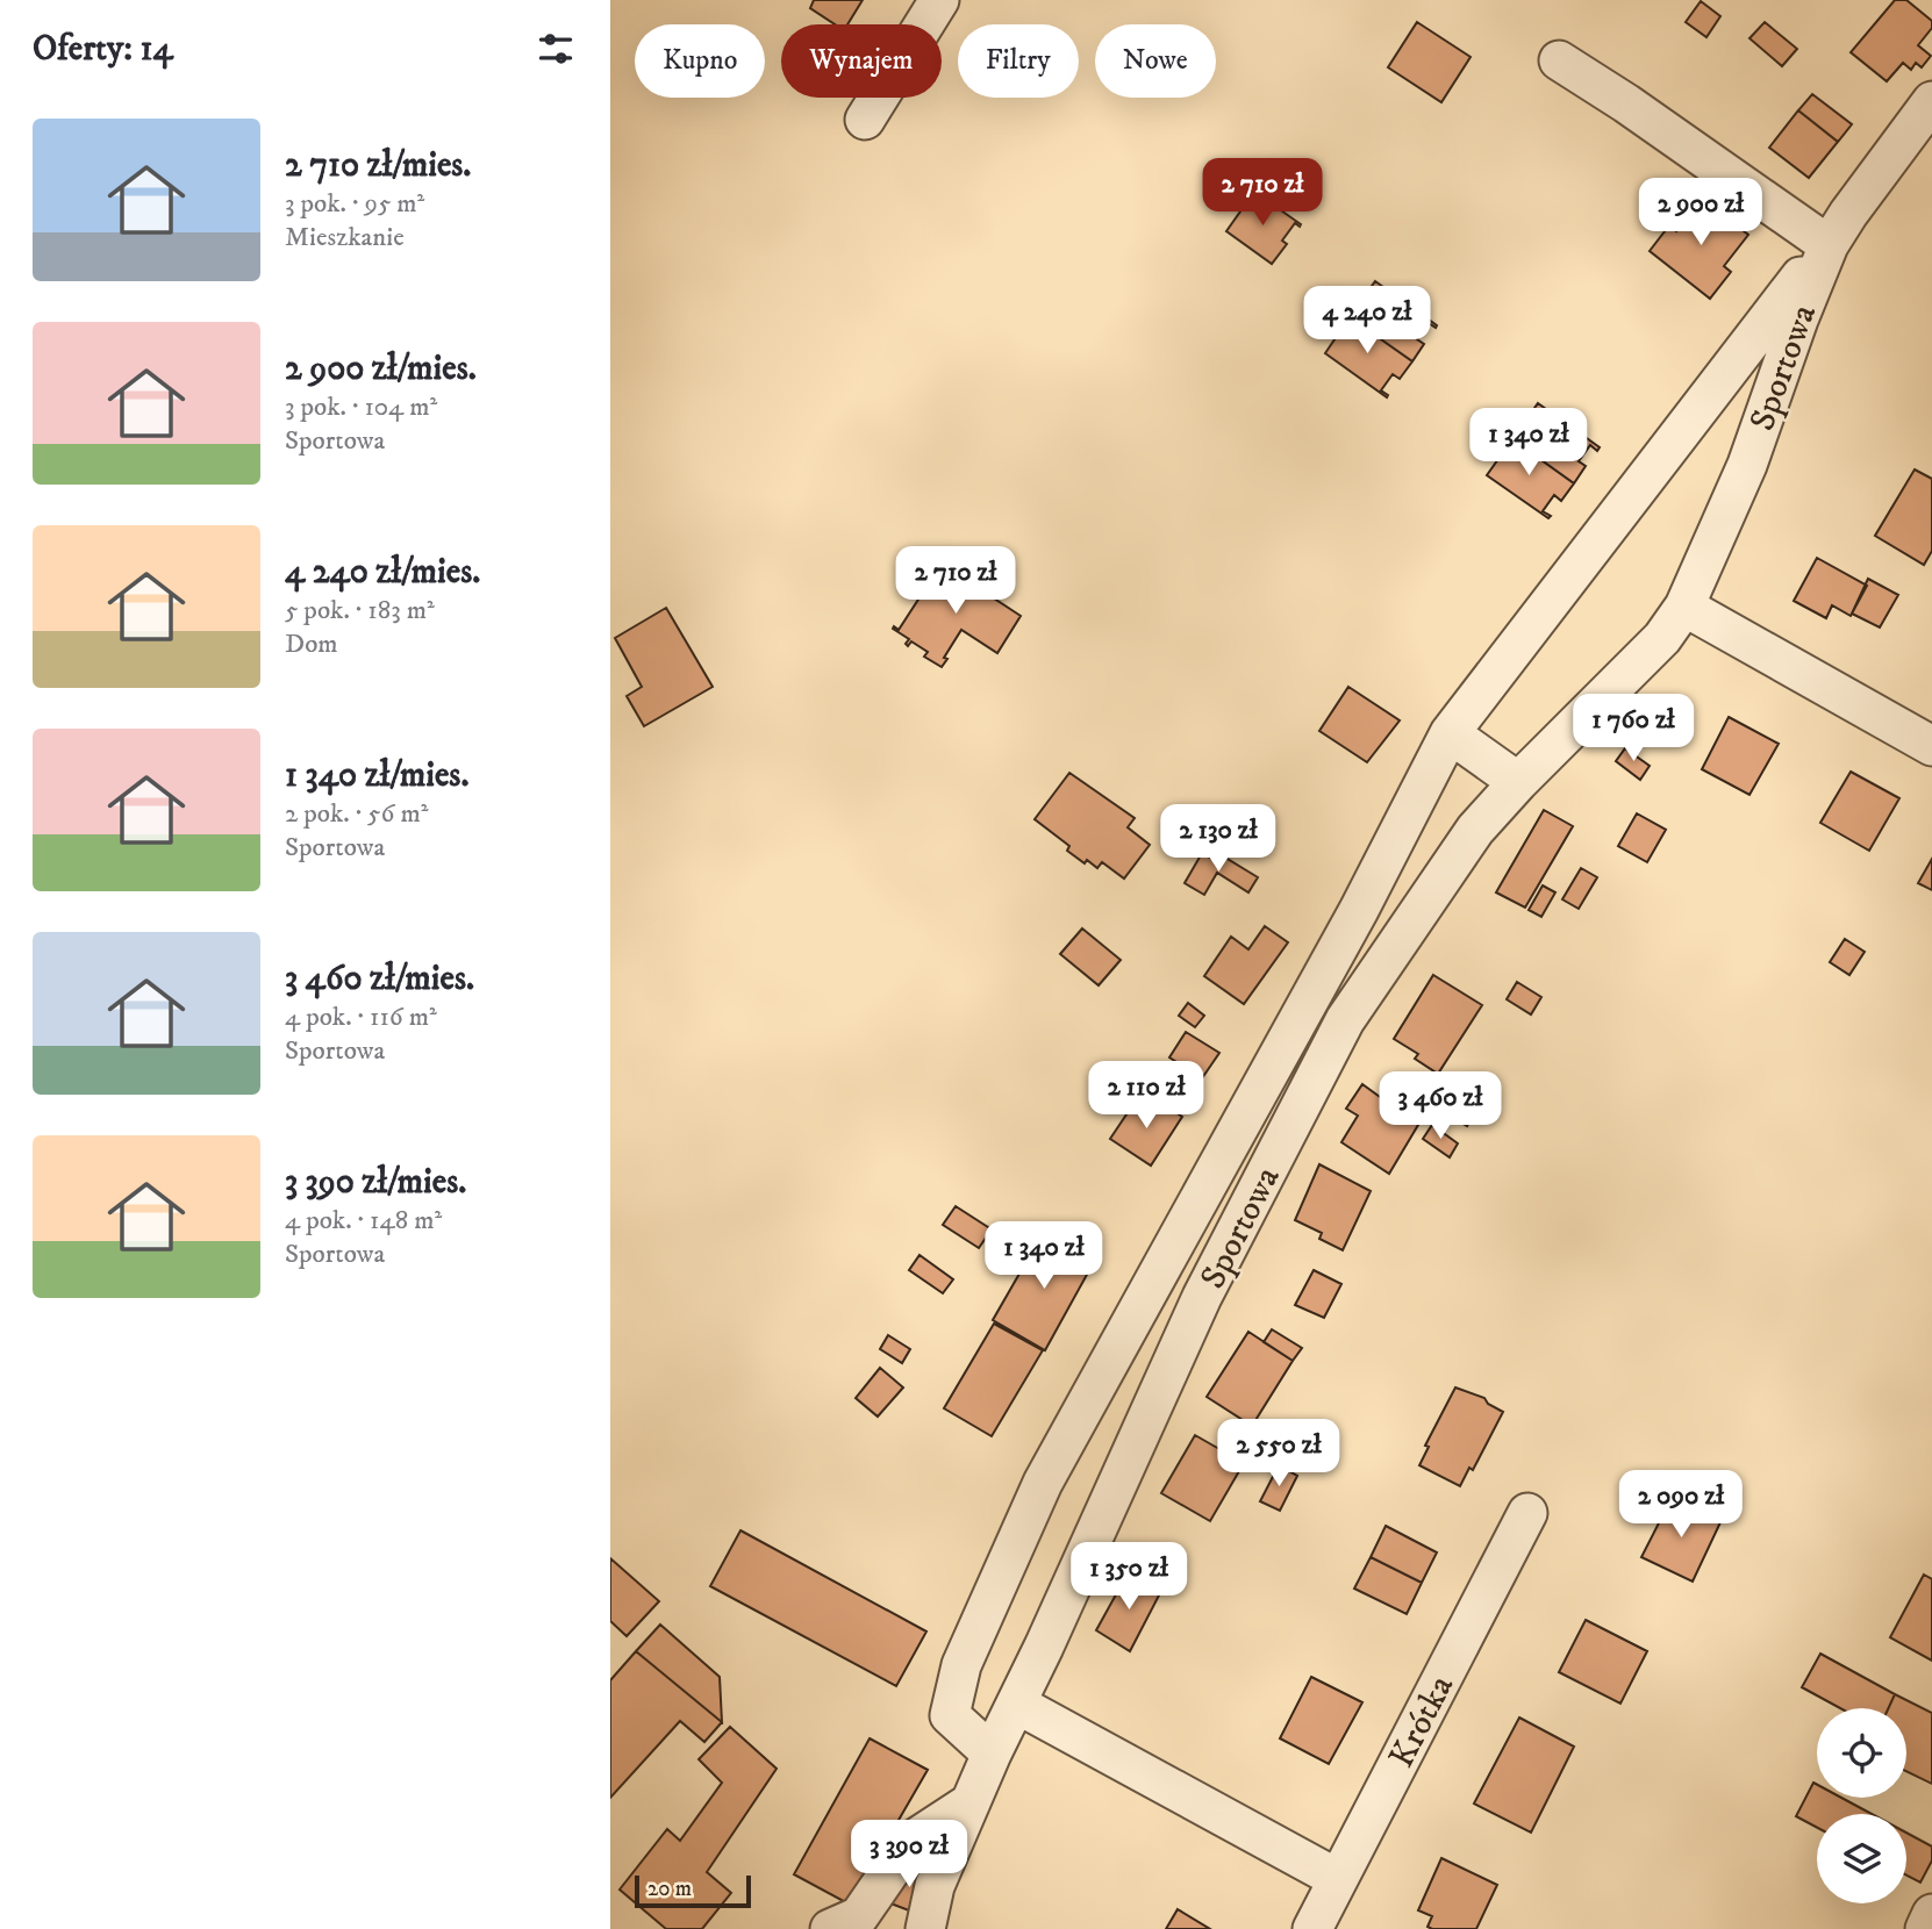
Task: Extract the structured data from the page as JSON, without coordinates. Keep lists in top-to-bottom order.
{
  "streets": {
    "street": ["Sportowa", "Krótka"]
  },
  "scale_bar": "20 m",
  "page": {
    "heading": "Oferty: 14",
    "chip": [
      "Kupno",
      "Wynajem",
      "Filtry",
      "Nowe"
    ],
    "list": [
      {
        "name": "2 710 zł/mies.",
        "note": "3 pok. · 95 m² · Mieszkanie"
      },
      {
        "name": "2 900 zł/mies.",
        "note": "3 pok. · 104 m² · Sportowa"
      },
      {
        "name": "4 240 zł/mies.",
        "note": "5 pok. · 183 m² · Dom"
      },
      {
        "name": "1 340 zł/mies.",
        "note": "2 pok. · 56 m² · Sportowa"
      },
      {
        "name": "3 460 zł/mies.",
        "note": "4 pok. · 116 m² · Sportowa"
      },
      {
        "name": "3 390 zł/mies.",
        "note": "4 pok. · 148 m² · Sportowa"
      }
    ],
    "price": [
      "2 710 zł",
      "2 900 zł",
      "4 240 zł",
      "1 340 zł",
      "2 710 zł",
      "1 760 zł",
      "2 130 zł",
      "2 110 zł",
      "3 460 zł",
      "1 340 zł",
      "2 550 zł",
      "2 090 zł",
      "1 350 zł",
      "3 390 zł"
    ],
    "scale": "20 m"
  }
}
